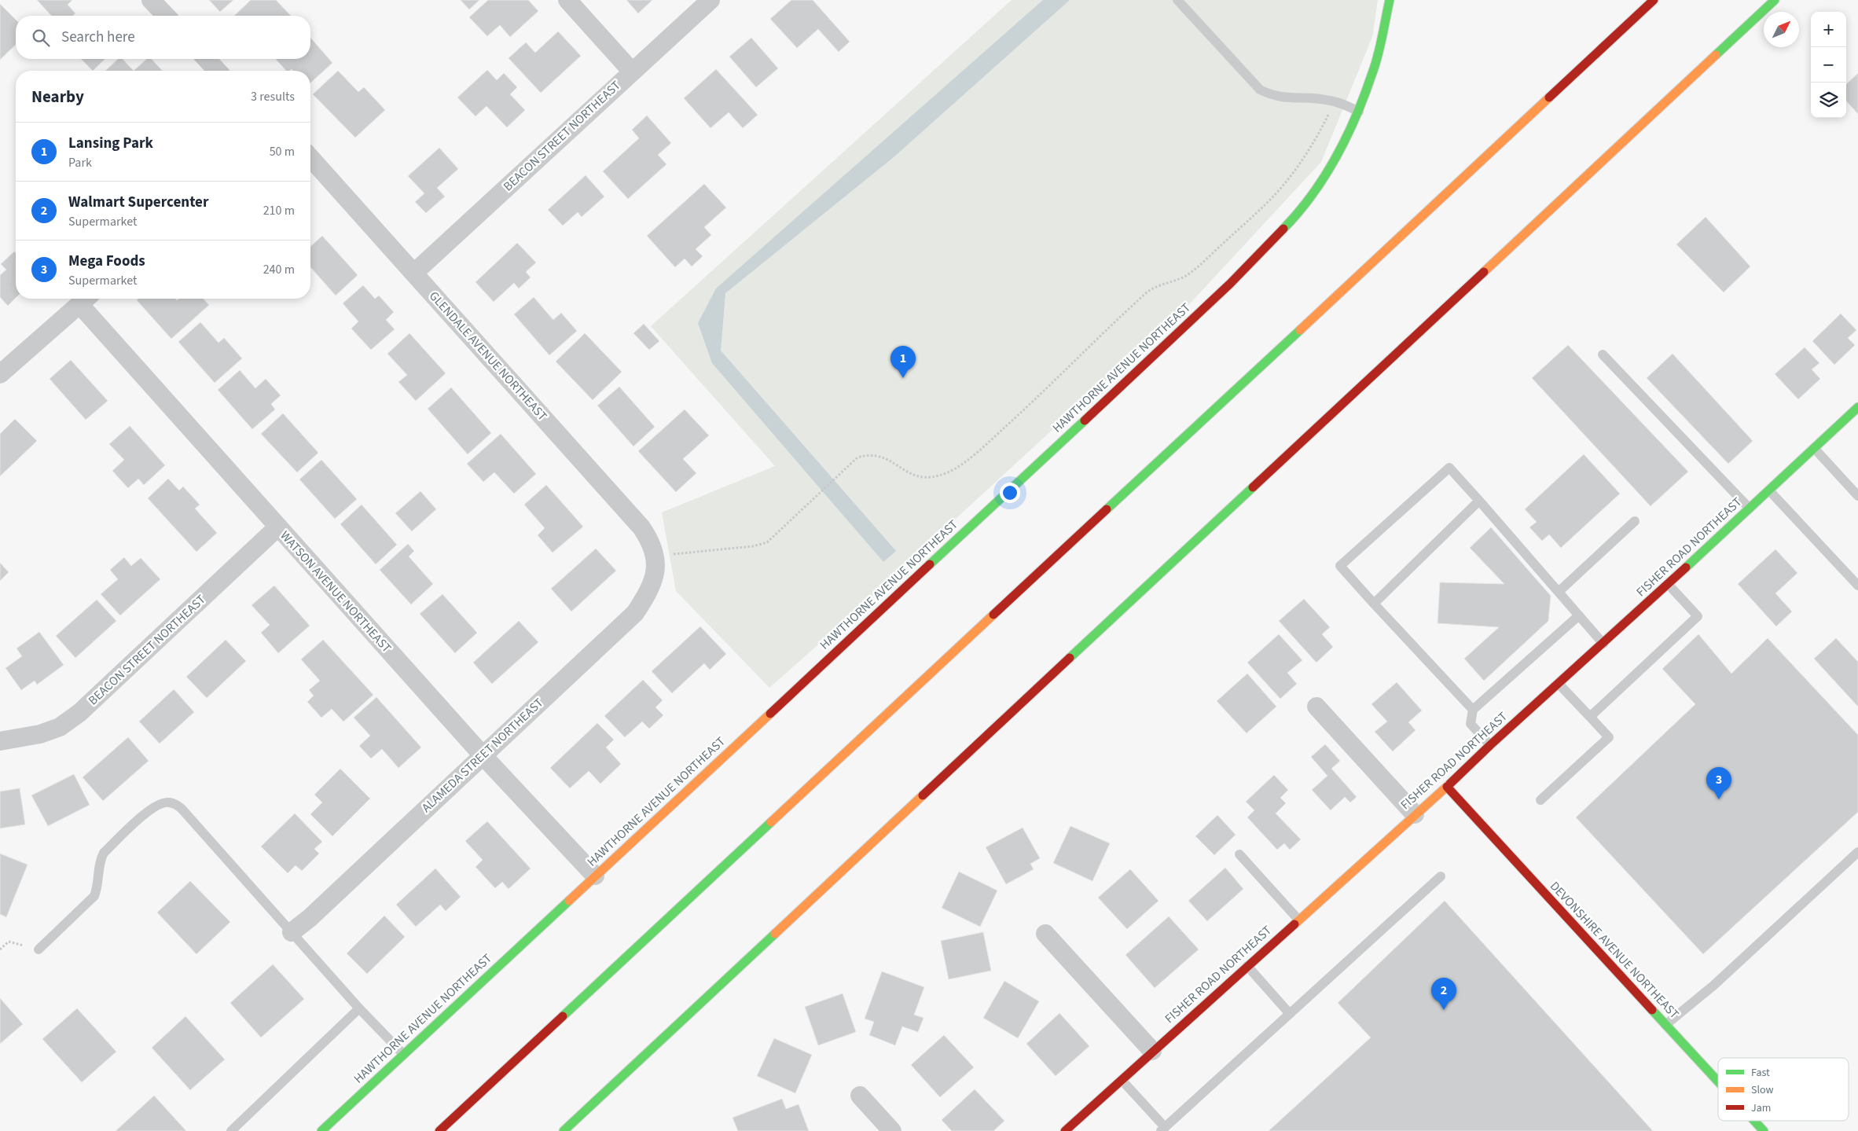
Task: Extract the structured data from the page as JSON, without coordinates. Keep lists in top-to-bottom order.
{
  "streets": {
    "main road": ["HAWTHORNE AVENUE NORTHEAST", "FISHER ROAD NORTHEAST", "DEVONSHIRE AVENUE NORTHEAST"],
    "street": [
      "BEACON STREET NORTHEAST",
      "GLENDALE AVENUE NORTHEAST",
      "WATSON AVENUE NORTHEAST",
      "ALAMEDA STREET NORTHEAST"
    ]
  },
  "crossings": [
    ["BEACON STREET NORTHEAST", "GLENDALE AVENUE NORTHEAST"],
    ["BEACON STREET NORTHEAST", "WATSON AVENUE NORTHEAST"],
    ["GLENDALE AVENUE NORTHEAST", "ALAMEDA STREET NORTHEAST"],
    ["HAWTHORNE AVENUE NORTHEAST", "WATSON AVENUE NORTHEAST"],
    ["FISHER ROAD NORTHEAST", "DEVONSHIRE AVENUE NORTHEAST"],
    ["WATSON AVENUE NORTHEAST", "ALAMEDA STREET NORTHEAST"]
  ],
  "legend": ["Fast", "Slow", "Jam"],
  "north": "top right",
  "page": {
    "map_buttons": ["+", "−"],
    "search": "Search here",
    "heading": ["Nearby", "3 results"],
    "list": [
      {
        "mark": "1",
        "name": "Lansing Park",
        "note": "Park",
        "value": "50 m"
      },
      {
        "mark": "2",
        "name": "Walmart Supercenter",
        "note": "Supermarket",
        "value": "210 m"
      },
      {
        "mark": "3",
        "name": "Mega Foods",
        "note": "Supermarket",
        "value": "240 m"
      }
    ],
    "pins": ["1", "3", "2"]
  }
}
